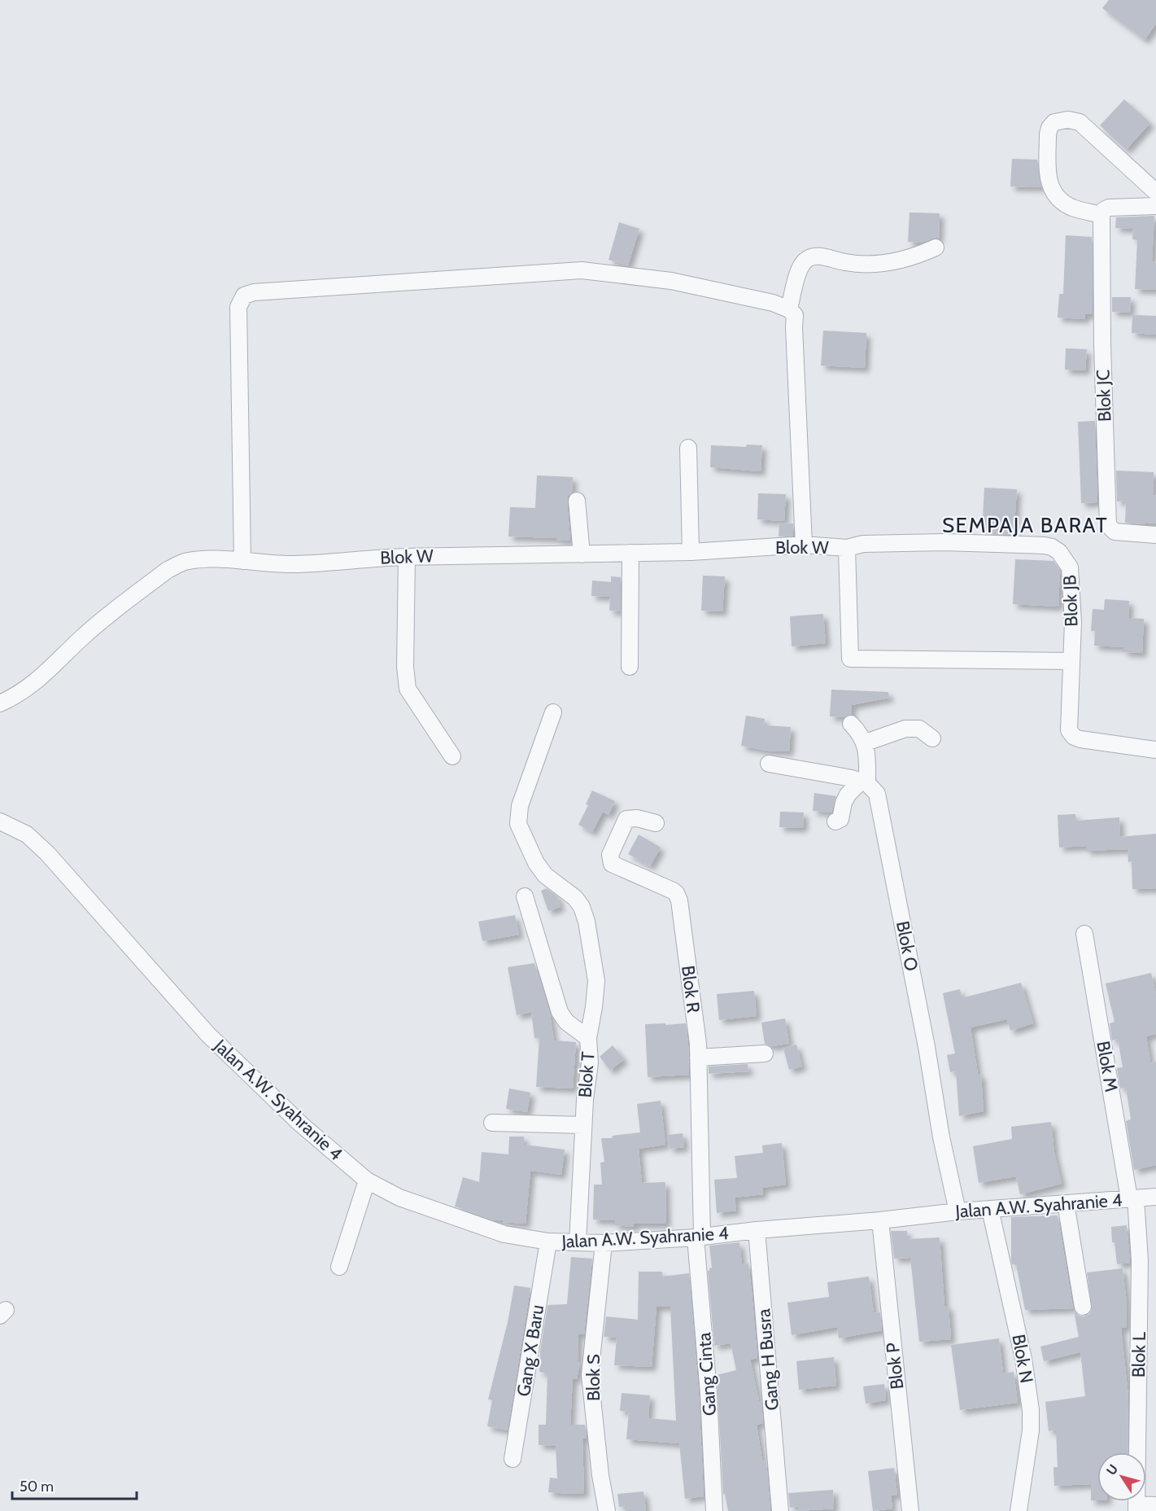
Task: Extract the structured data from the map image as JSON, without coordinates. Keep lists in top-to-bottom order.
{
  "streets": {
    "street": [
      "Blok JC",
      "Blok W",
      "Blok JB",
      "Blok O",
      "Blok R",
      "Blok M",
      "Blok T",
      "Jalan A.W. Syahranie 4",
      "Gang X Baru",
      "Blok L",
      "Blok N",
      "Gang H Busra",
      "Blok P",
      "Gang Cinta",
      "Blok S"
    ]
  },
  "crossings": [
    ["Blok W", "Blok JB"],
    ["Blok O", "Jalan A.W. Syahranie 4"],
    ["Blok R", "Jalan A.W. Syahranie 4"],
    ["Blok R", "Gang Cinta"],
    ["Blok M", "Jalan A.W. Syahranie 4"],
    ["Blok M", "Blok L"],
    ["Blok T", "Jalan A.W. Syahranie 4"],
    ["Jalan A.W. Syahranie 4", "Gang X Baru"],
    ["Jalan A.W. Syahranie 4", "Blok L"],
    ["Jalan A.W. Syahranie 4", "Blok N"],
    ["Jalan A.W. Syahranie 4", "Gang H Busra"],
    ["Jalan A.W. Syahranie 4", "Blok P"],
    ["Jalan A.W. Syahranie 4", "Gang Cinta"],
    ["Jalan A.W. Syahranie 4", "Blok S"]
  ],
  "districts": ["SEMPAJA BARAT"],
  "scale_bar": "50 m",
  "north": "top left"
}
